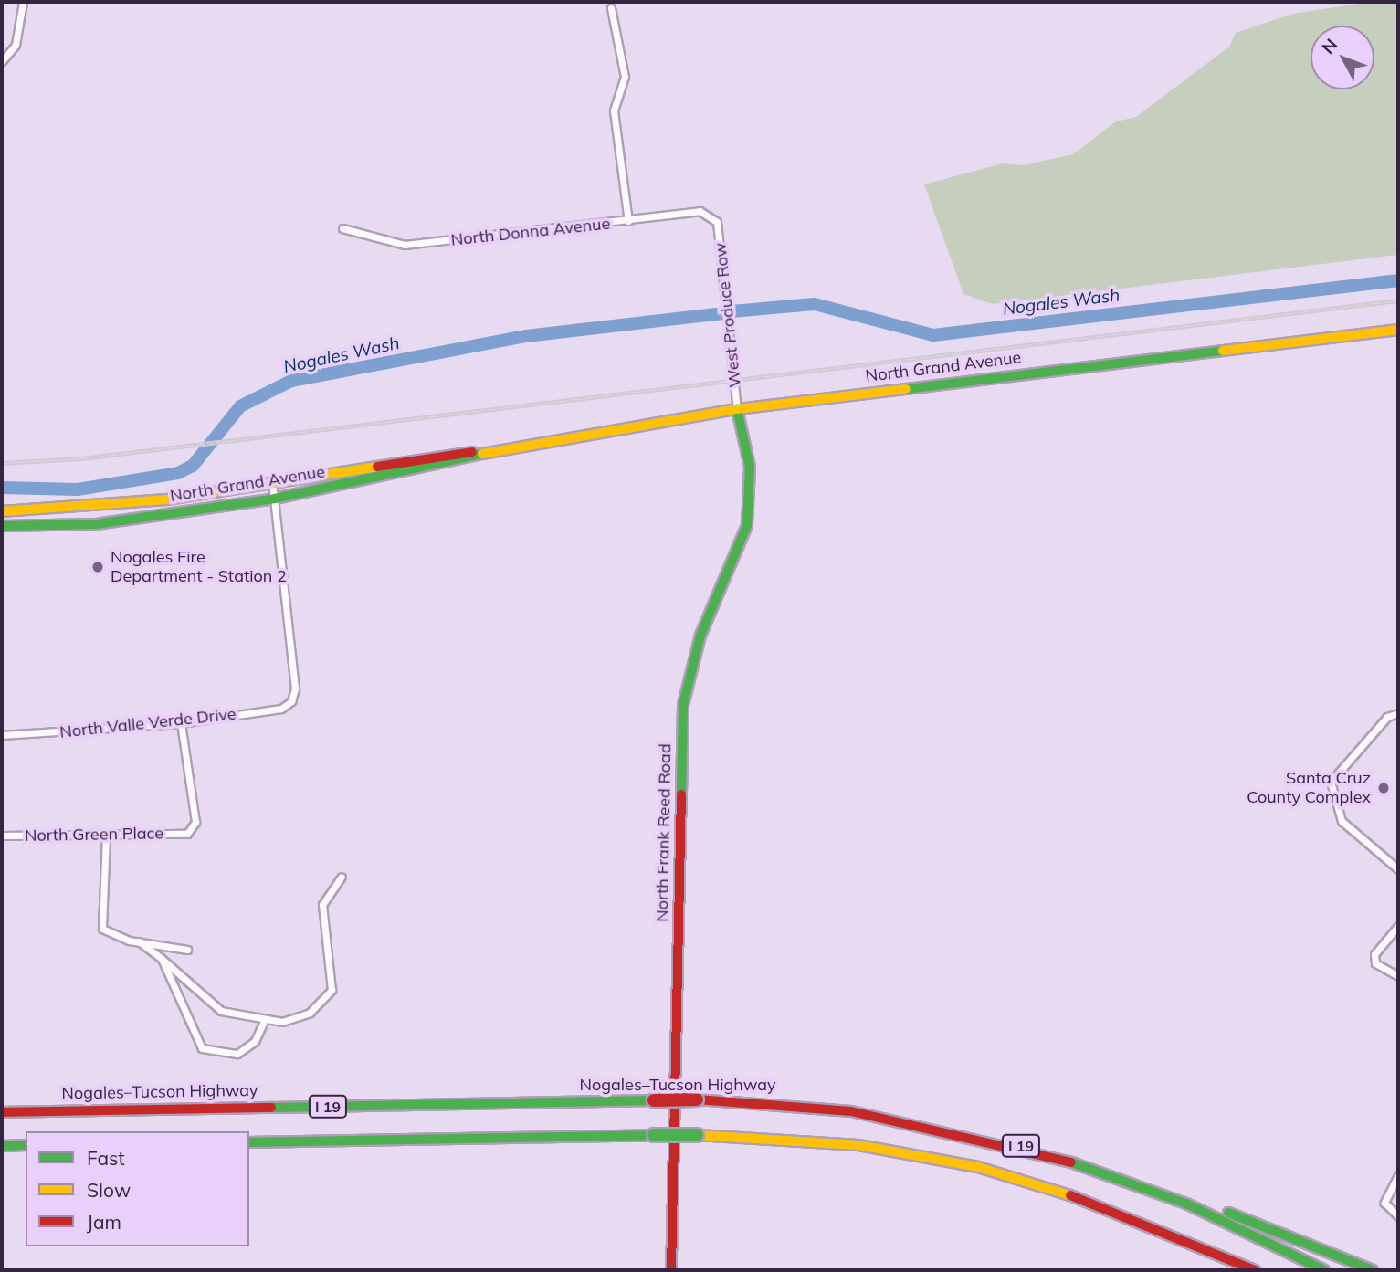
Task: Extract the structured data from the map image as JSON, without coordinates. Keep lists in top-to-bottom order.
{
  "streets": {
    "main road": [
      "North Grand Avenue",
      "North Frank Reed Road",
      "Nogales–Tucson Highway",
      "I 19"
    ],
    "street": [
      "North Donna Avenue",
      "West Produce Row",
      "North Valle Verde Drive",
      "North Green Place"
    ]
  },
  "crossings": [
    ["North Donna Avenue", "West Produce Row"],
    ["West Produce Row", "North Grand Avenue"],
    ["West Produce Row", "North Frank Reed Road"],
    ["North Grand Avenue", "North Valle Verde Drive"],
    ["North Grand Avenue", "North Frank Reed Road"],
    ["North Valle Verde Drive", "North Green Place"]
  ],
  "water": ["Nogales Wash"],
  "places": ["Nogales Fire Department - Station 2", "Santa Cruz County Complex"],
  "legend": ["Fast", "Slow", "Jam"],
  "north": "top left"
}
